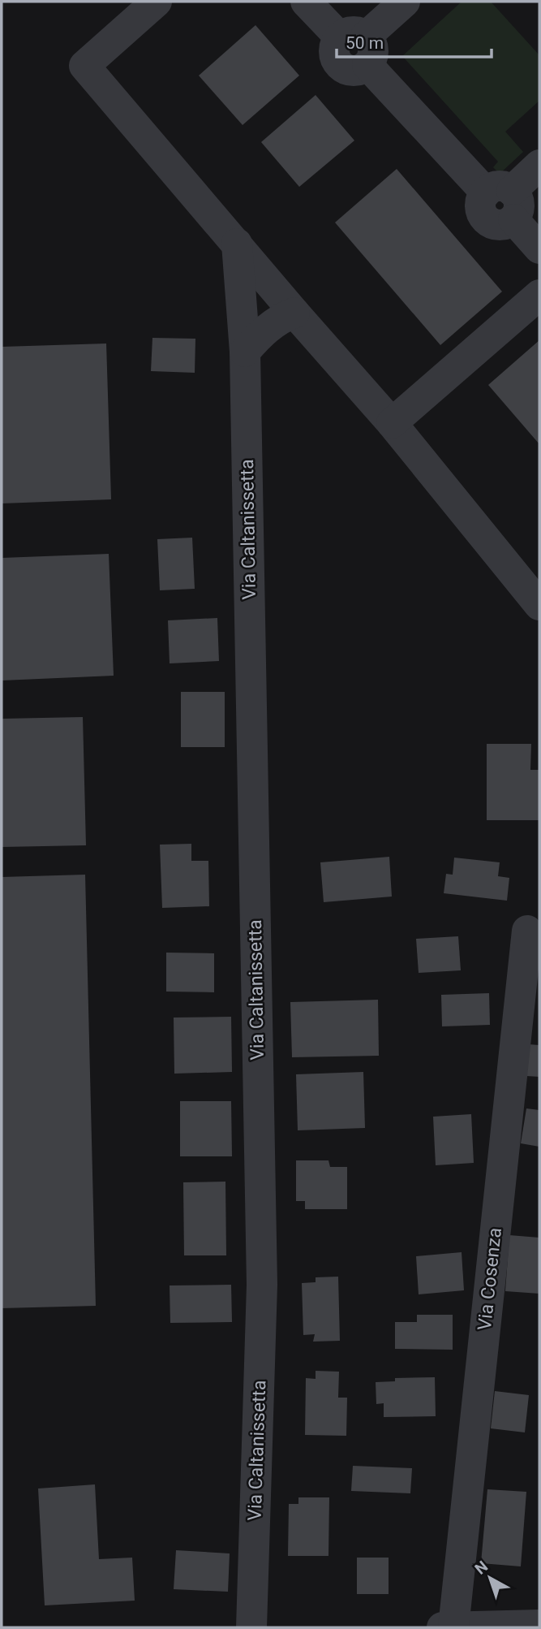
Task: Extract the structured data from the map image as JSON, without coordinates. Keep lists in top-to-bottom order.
{
  "streets": {
    "street": ["Via Caltanissetta", "Via Cosenza"]
  },
  "scale_bar": "50 m",
  "north": "top left"
}
